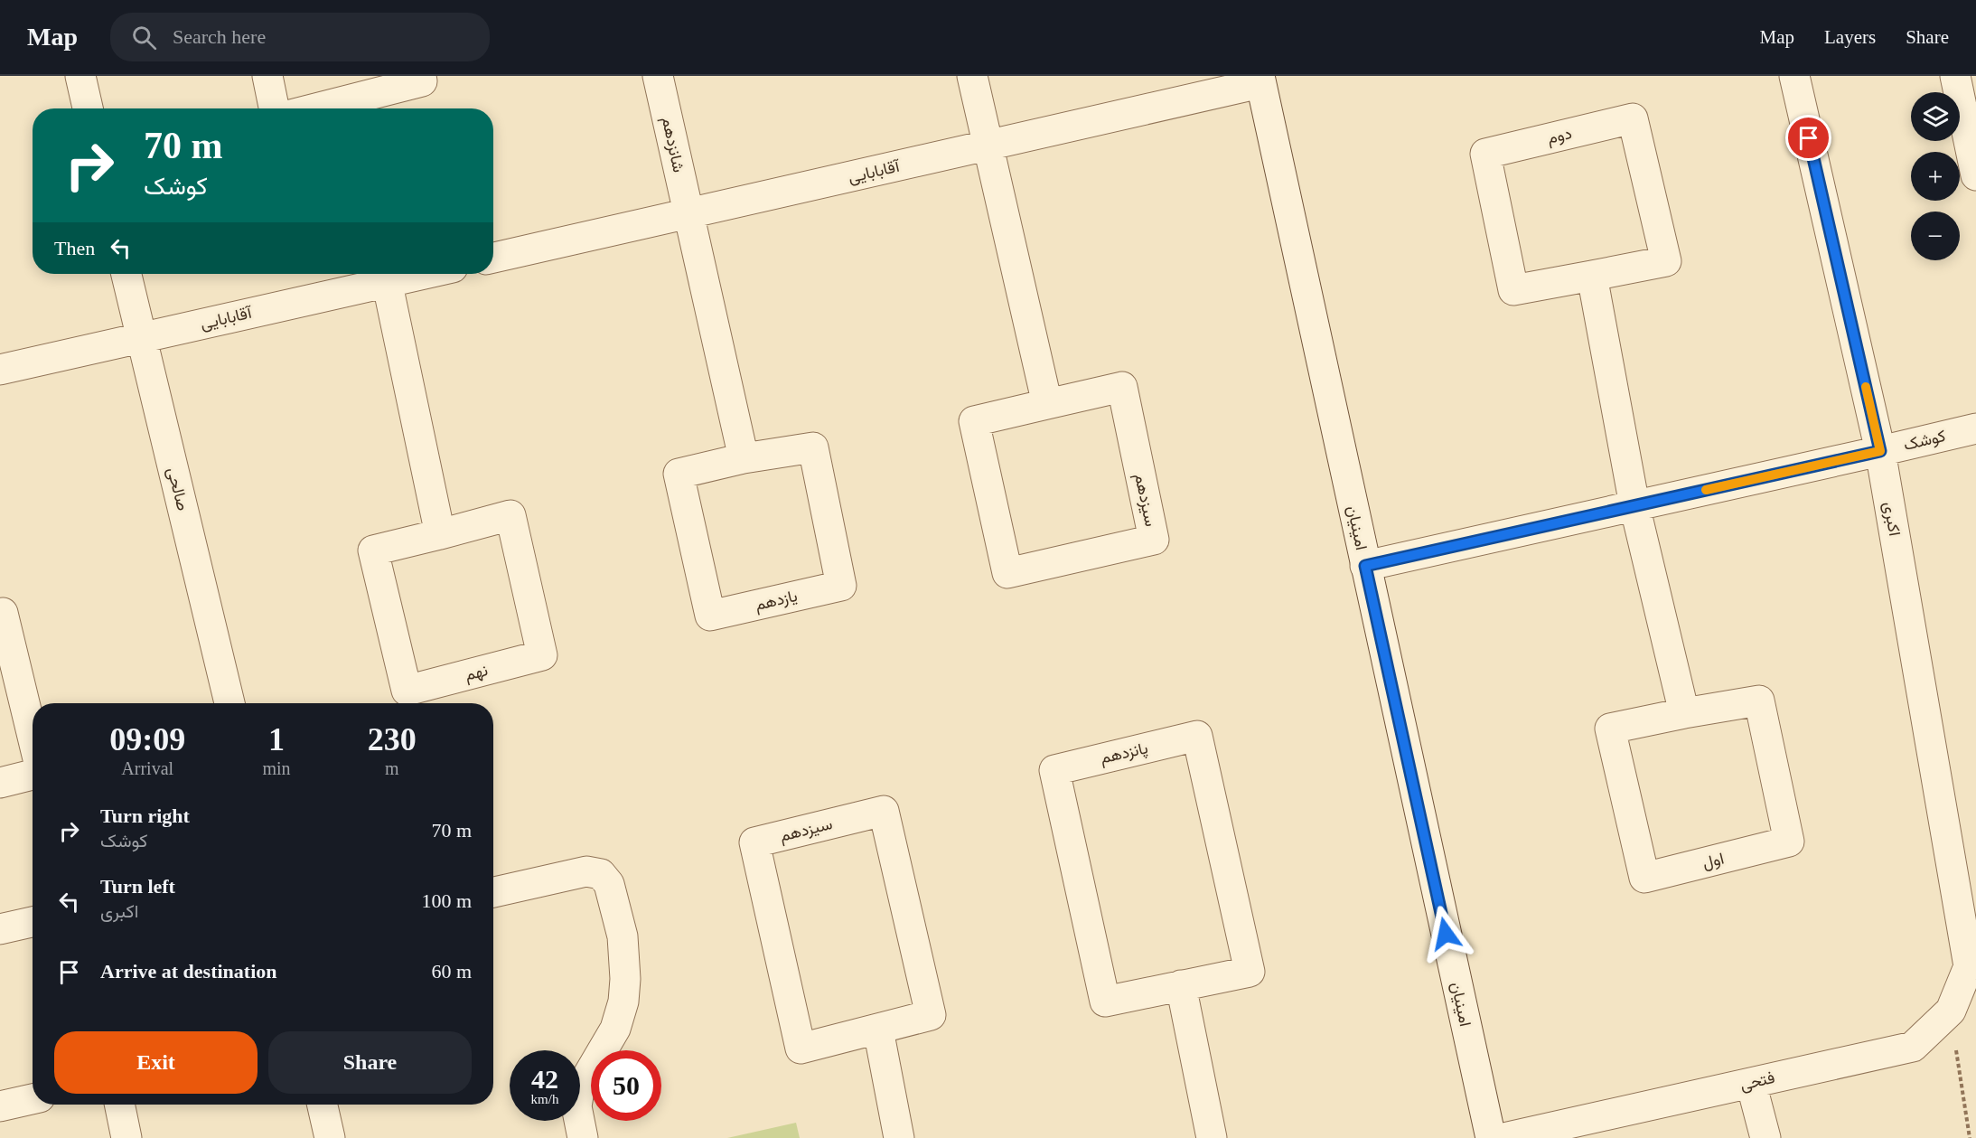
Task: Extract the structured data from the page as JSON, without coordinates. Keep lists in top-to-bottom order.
{
  "streets": {
    "street": [
      "دوم",
      "شانزدهم",
      "آقابابایی",
      "کوشک",
      "صالحی",
      "سیزدهم",
      "اکبری",
      "امینیان",
      "یازدهم",
      "نهم",
      "پانزدهم",
      "اول",
      "فتحی"
    ]
  },
  "crossings": [
    ["شانزدهم", "آقابابایی"],
    ["آقابابایی", "صالحی"],
    ["آقابابایی", "امینیان"],
    ["کوشک", "اکبری"],
    ["کوشک", "امینیان"],
    ["اکبری", "فتحی"]
  ],
  "page": {
    "header": "Map",
    "search": "Search here",
    "nav": ["Map", "Layers", "Share"],
    "map_buttons": ["+", "−"],
    "turn": ["70 m", "کوشک"],
    "then": "Then",
    "eta": [
      "09:09",
      "Arrival",
      "1",
      "min",
      "230",
      "m"
    ],
    "list": [
      {
        "name": "Turn right",
        "note": "کوشک",
        "value": "70 m"
      },
      {
        "name": "Turn left",
        "note": "اکبری",
        "value": "100 m"
      },
      {
        "name": "Arrive at destination",
        "value": "60 m"
      }
    ],
    "buttons": ["Exit", "Share"],
    "speed": "42 km/h",
    "limit": "50"
  }
}
